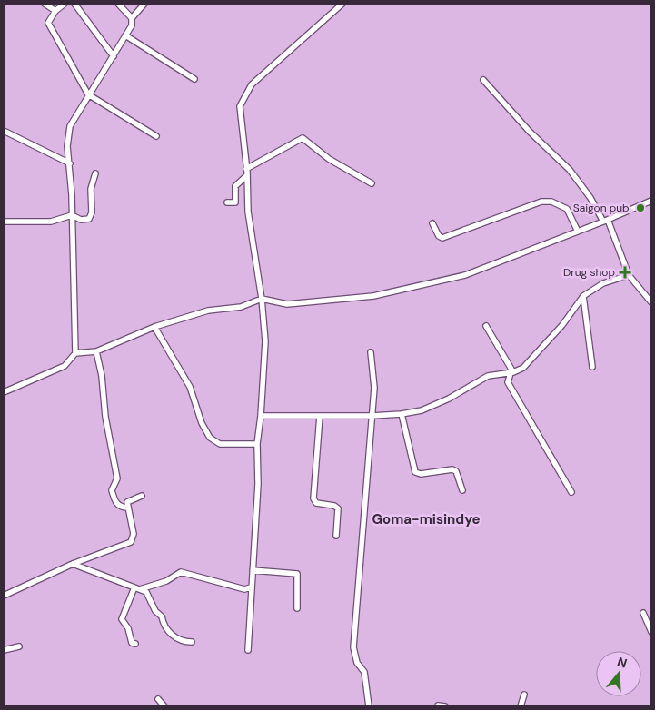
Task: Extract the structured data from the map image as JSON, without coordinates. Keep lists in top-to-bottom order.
{
  "districts": ["Goma-misindye"],
  "places": {
    "other": ["Saigon pub."],
    "health": ["Drug shop"]
  },
  "north": "top"
}
